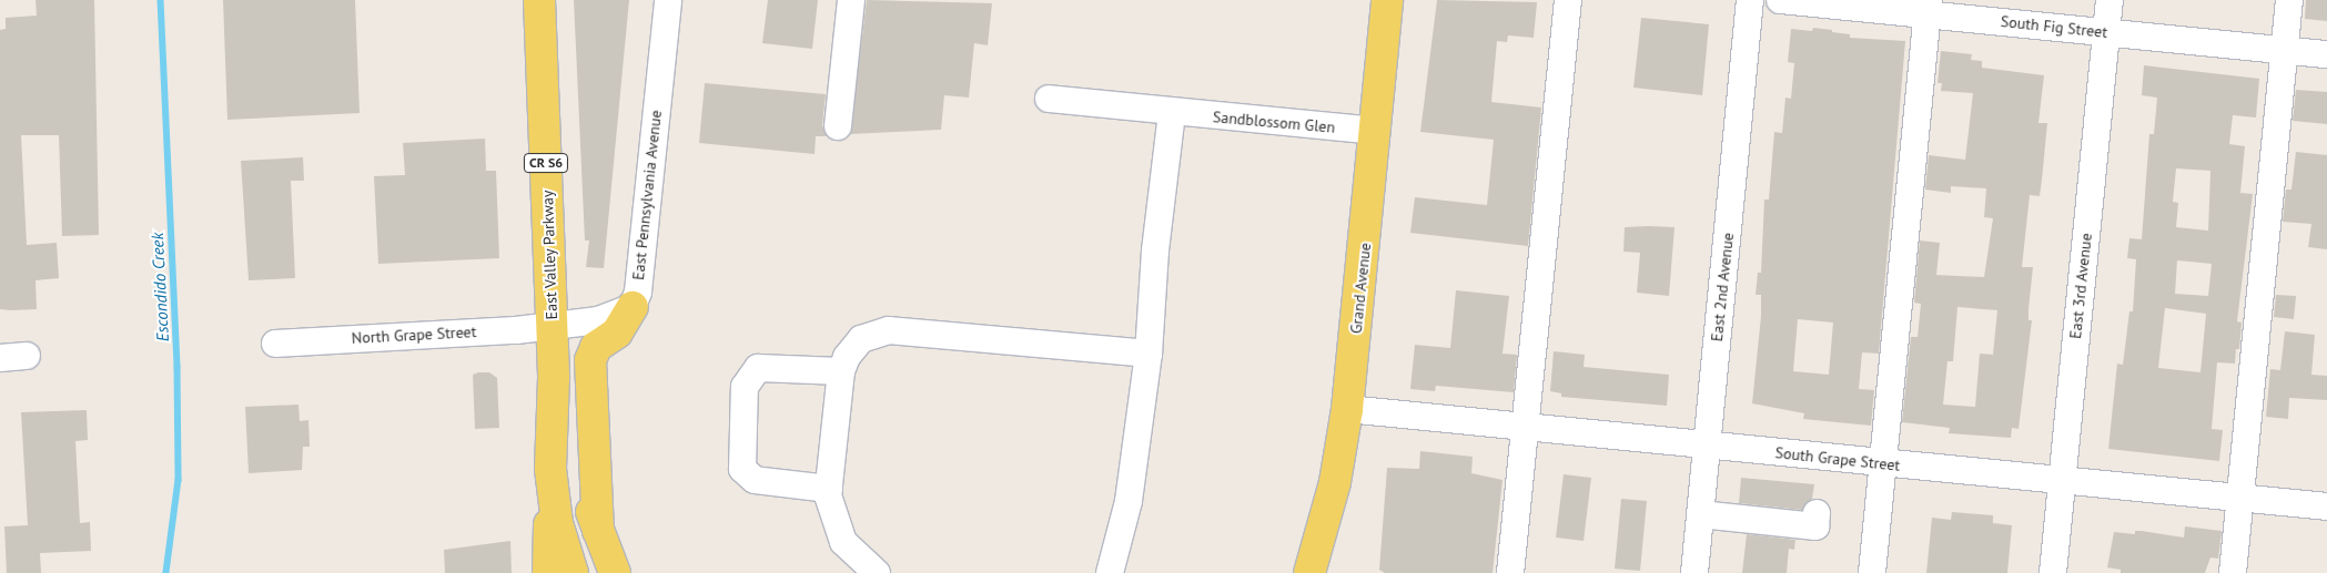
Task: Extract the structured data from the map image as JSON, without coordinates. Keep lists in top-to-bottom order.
{
  "streets": {
    "main road": ["CR S6", "East Valley Parkway", "Grand Avenue"],
    "street": [
      "South Fig Street",
      "Sandblossom Glen",
      "East Pennsylvania Avenue",
      "East 3rd Avenue",
      "East 2nd Avenue",
      "North Grape Street",
      "South Grape Street"
    ]
  },
  "crossings": [
    ["South Fig Street", "East 3rd Avenue"],
    ["Sandblossom Glen", "Grand Avenue"],
    ["East Valley Parkway", "North Grape Street"],
    ["East 3rd Avenue", "South Grape Street"],
    ["East 2nd Avenue", "South Grape Street"],
    ["Grand Avenue", "South Grape Street"]
  ],
  "water": ["Escondido Creek"]
}
